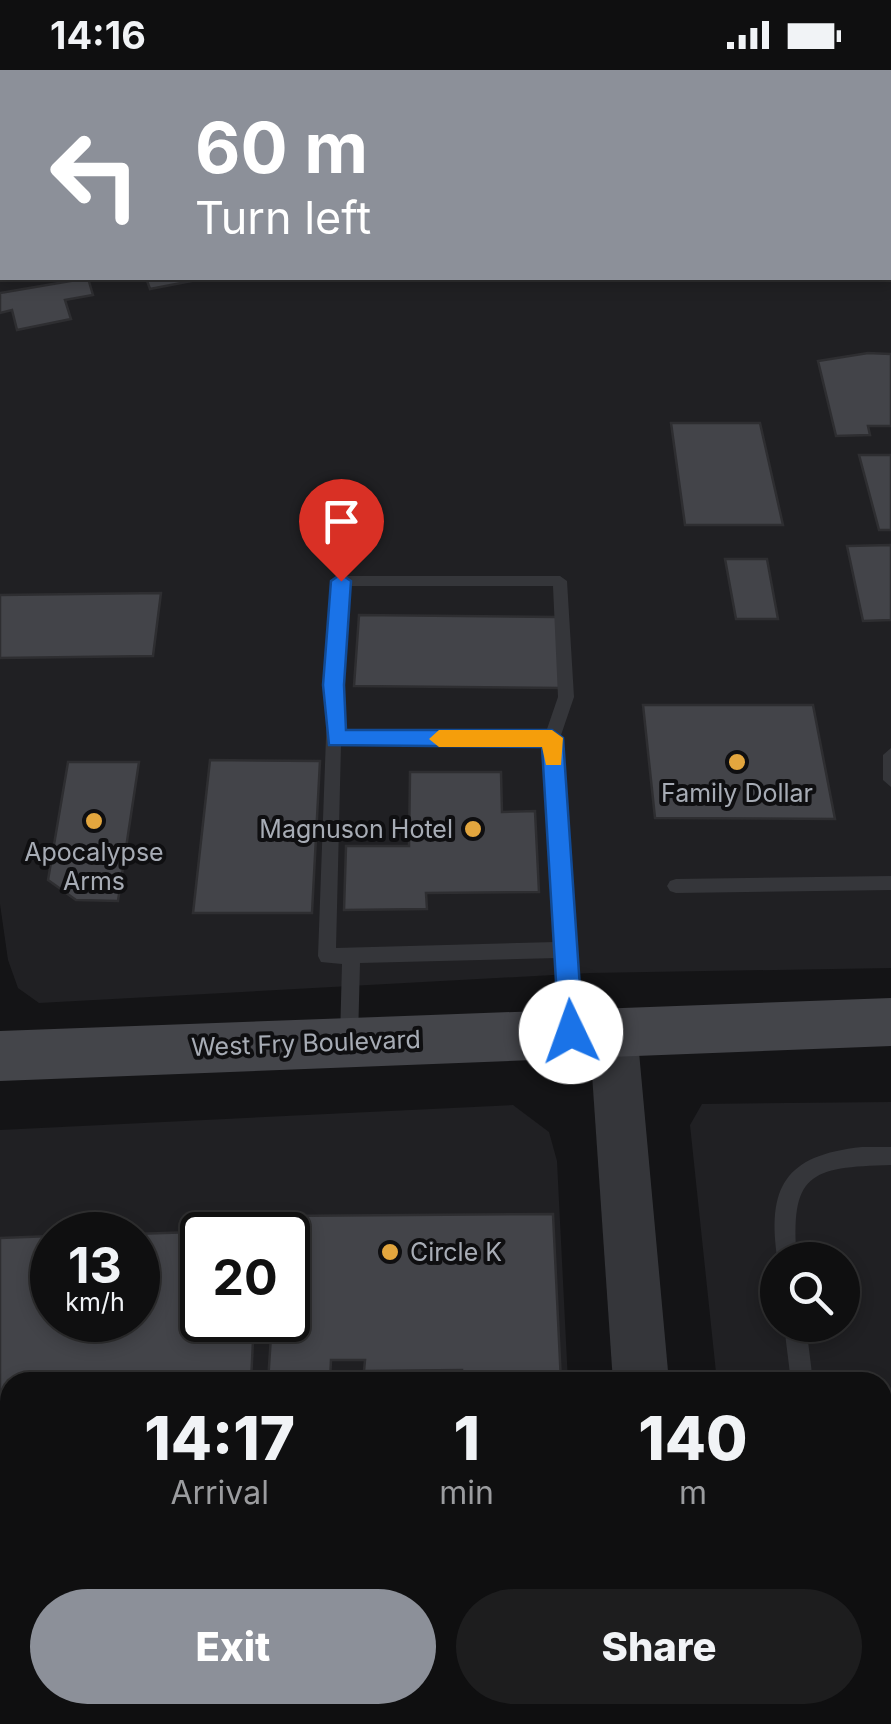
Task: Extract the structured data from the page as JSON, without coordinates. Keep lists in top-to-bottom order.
{
  "streets": {
    "main road": ["West Fry Boulevard"]
  },
  "places": [
    "Family Dollar",
    "Apocalypse Arms",
    "Magnuson Hotel",
    "Circle K"
  ],
  "page": {
    "status": "14:16",
    "turn": ["60 m", "Turn left"],
    "speed": "13 km/h",
    "limit": "20",
    "eta": [
      "14:17",
      "Arrival",
      "1",
      "min",
      "140",
      "m"
    ],
    "buttons": ["Exit", "Share"]
  }
}
